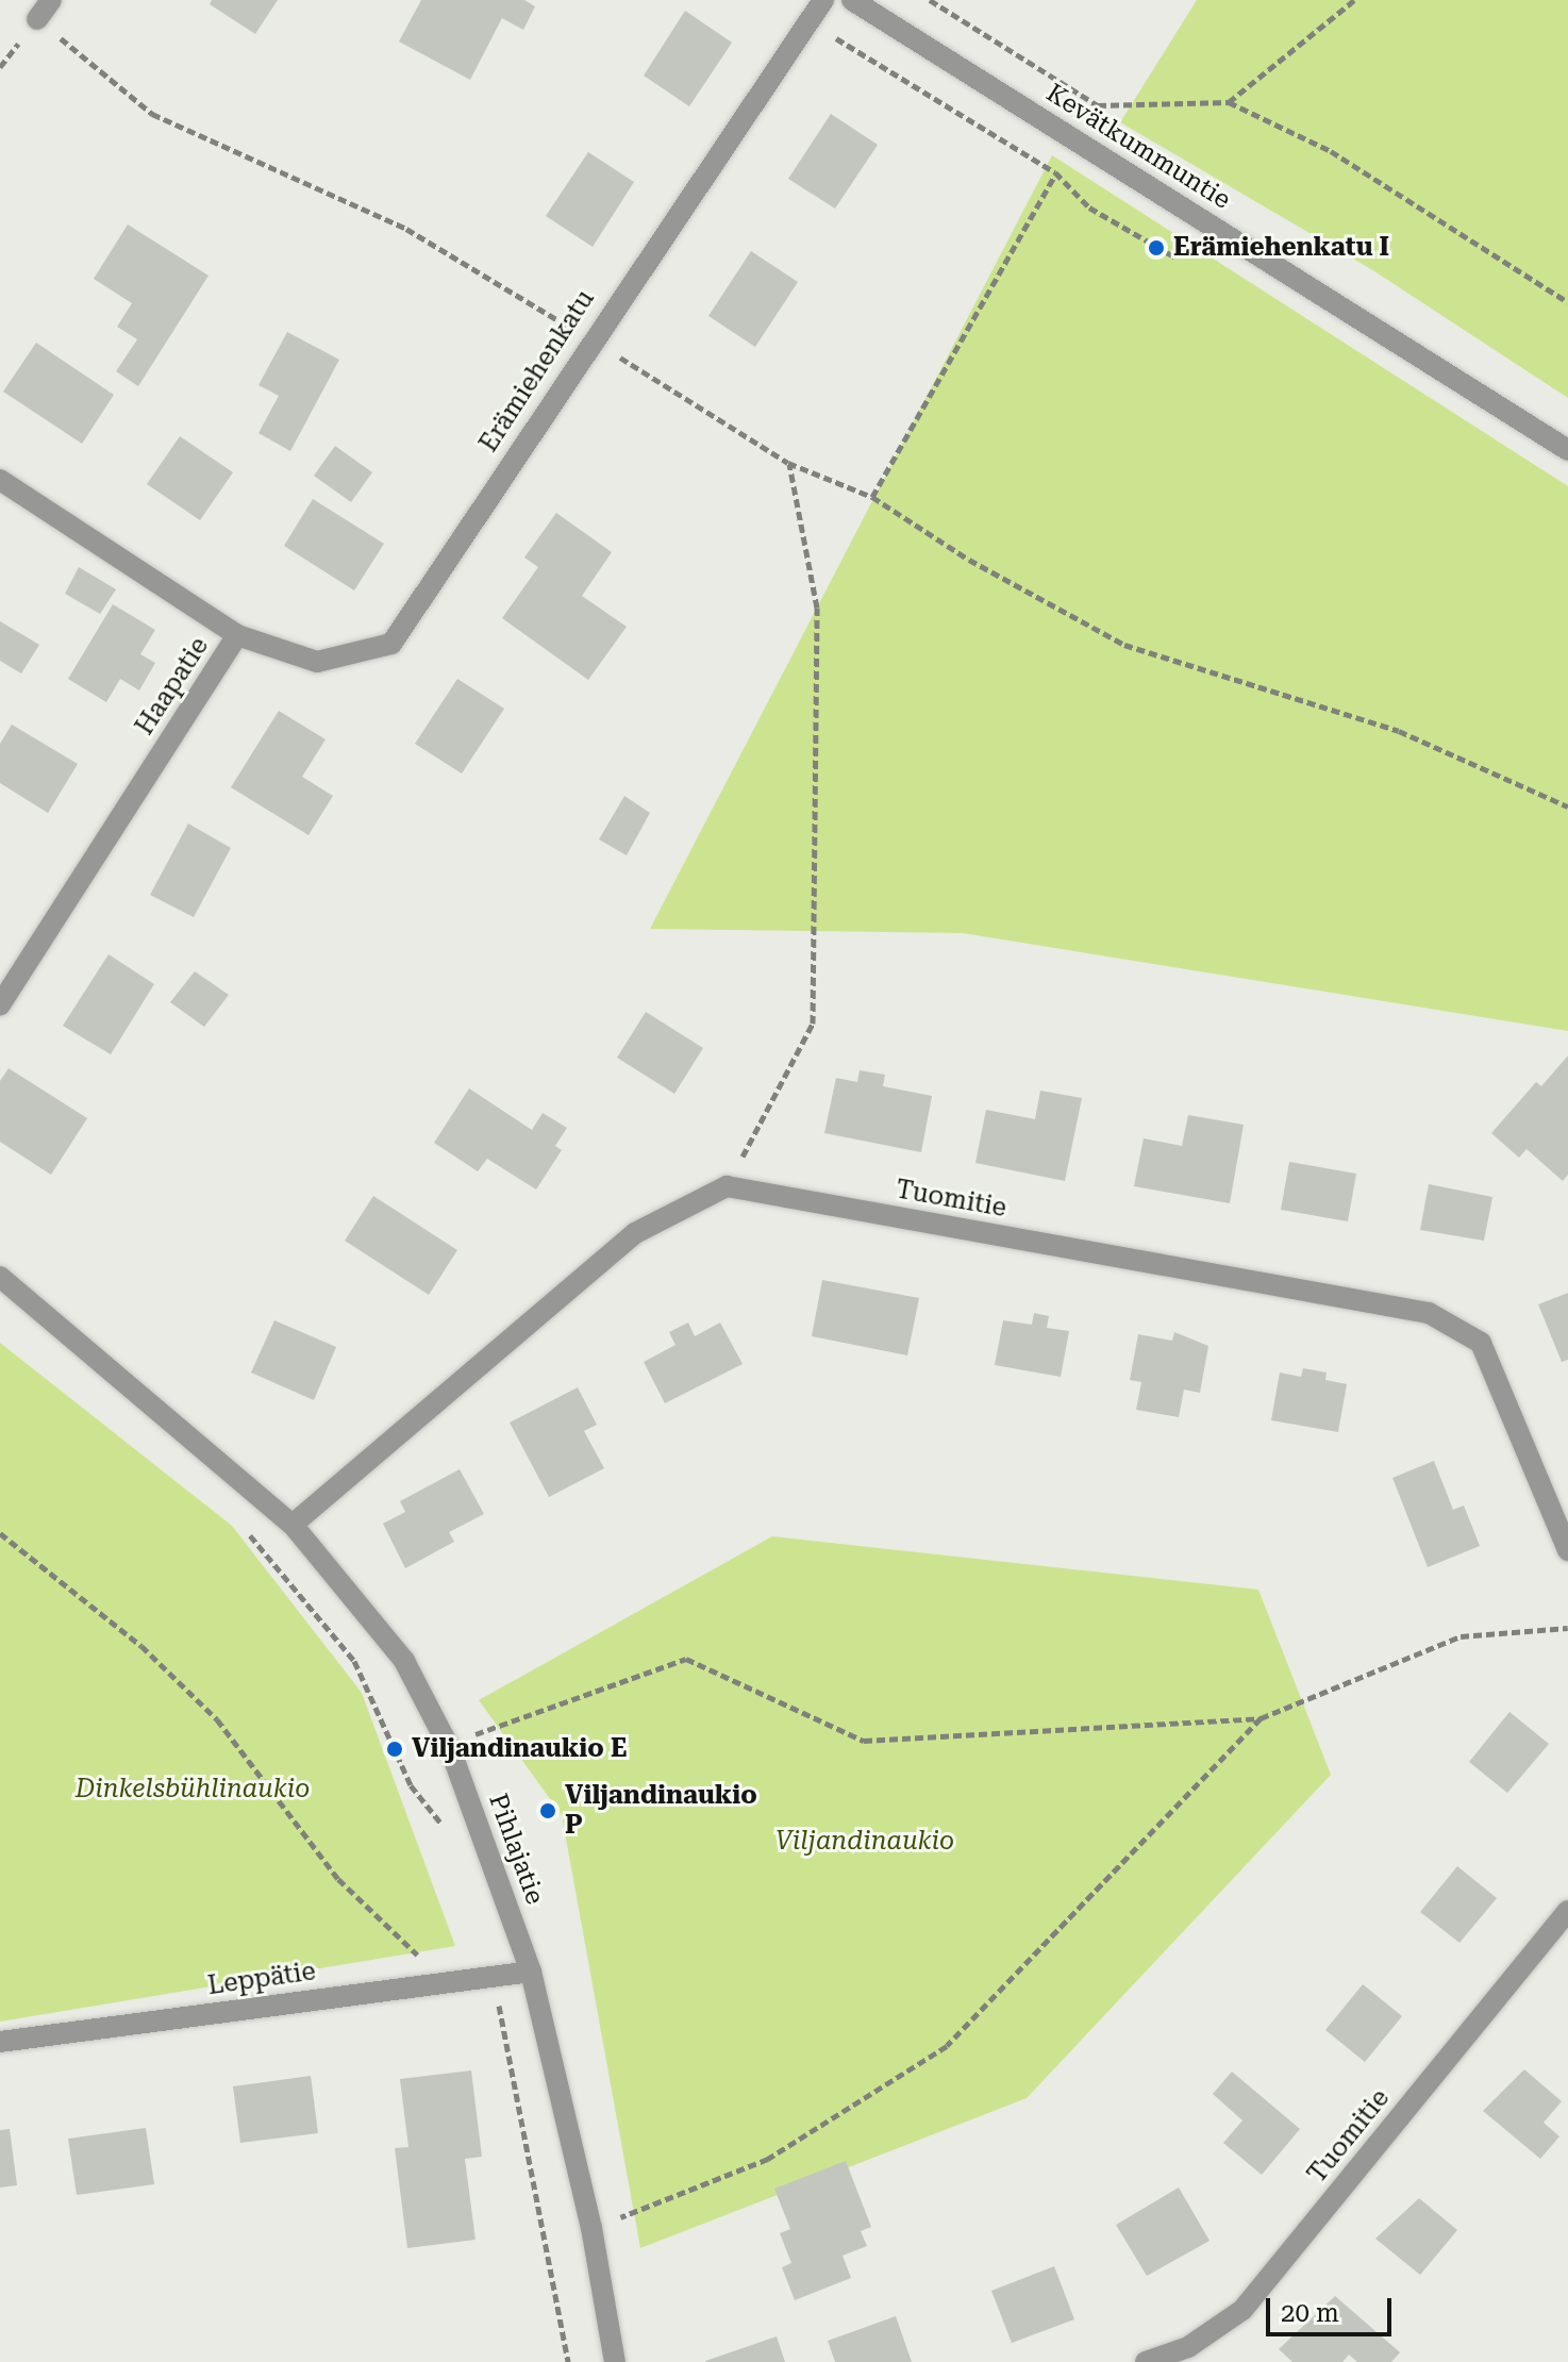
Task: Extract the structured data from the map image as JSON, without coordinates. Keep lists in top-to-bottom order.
{
  "streets": {
    "street": [
      "Kevätkummuntie",
      "Erämiehenkatu",
      "Haapatie",
      "Tuomitie",
      "Pihlajatie",
      "Leppätie"
    ]
  },
  "crossings": [
    ["Erämiehenkatu", "Haapatie"],
    ["Pihlajatie", "Leppätie"]
  ],
  "parks": ["Dinkelsbühlinaukio", "Viljandinaukio"],
  "places": ["Erämiehenkatu I", "Viljandinaukio E", "Viljandinaukio P"],
  "scale_bar": "20 m"
}
